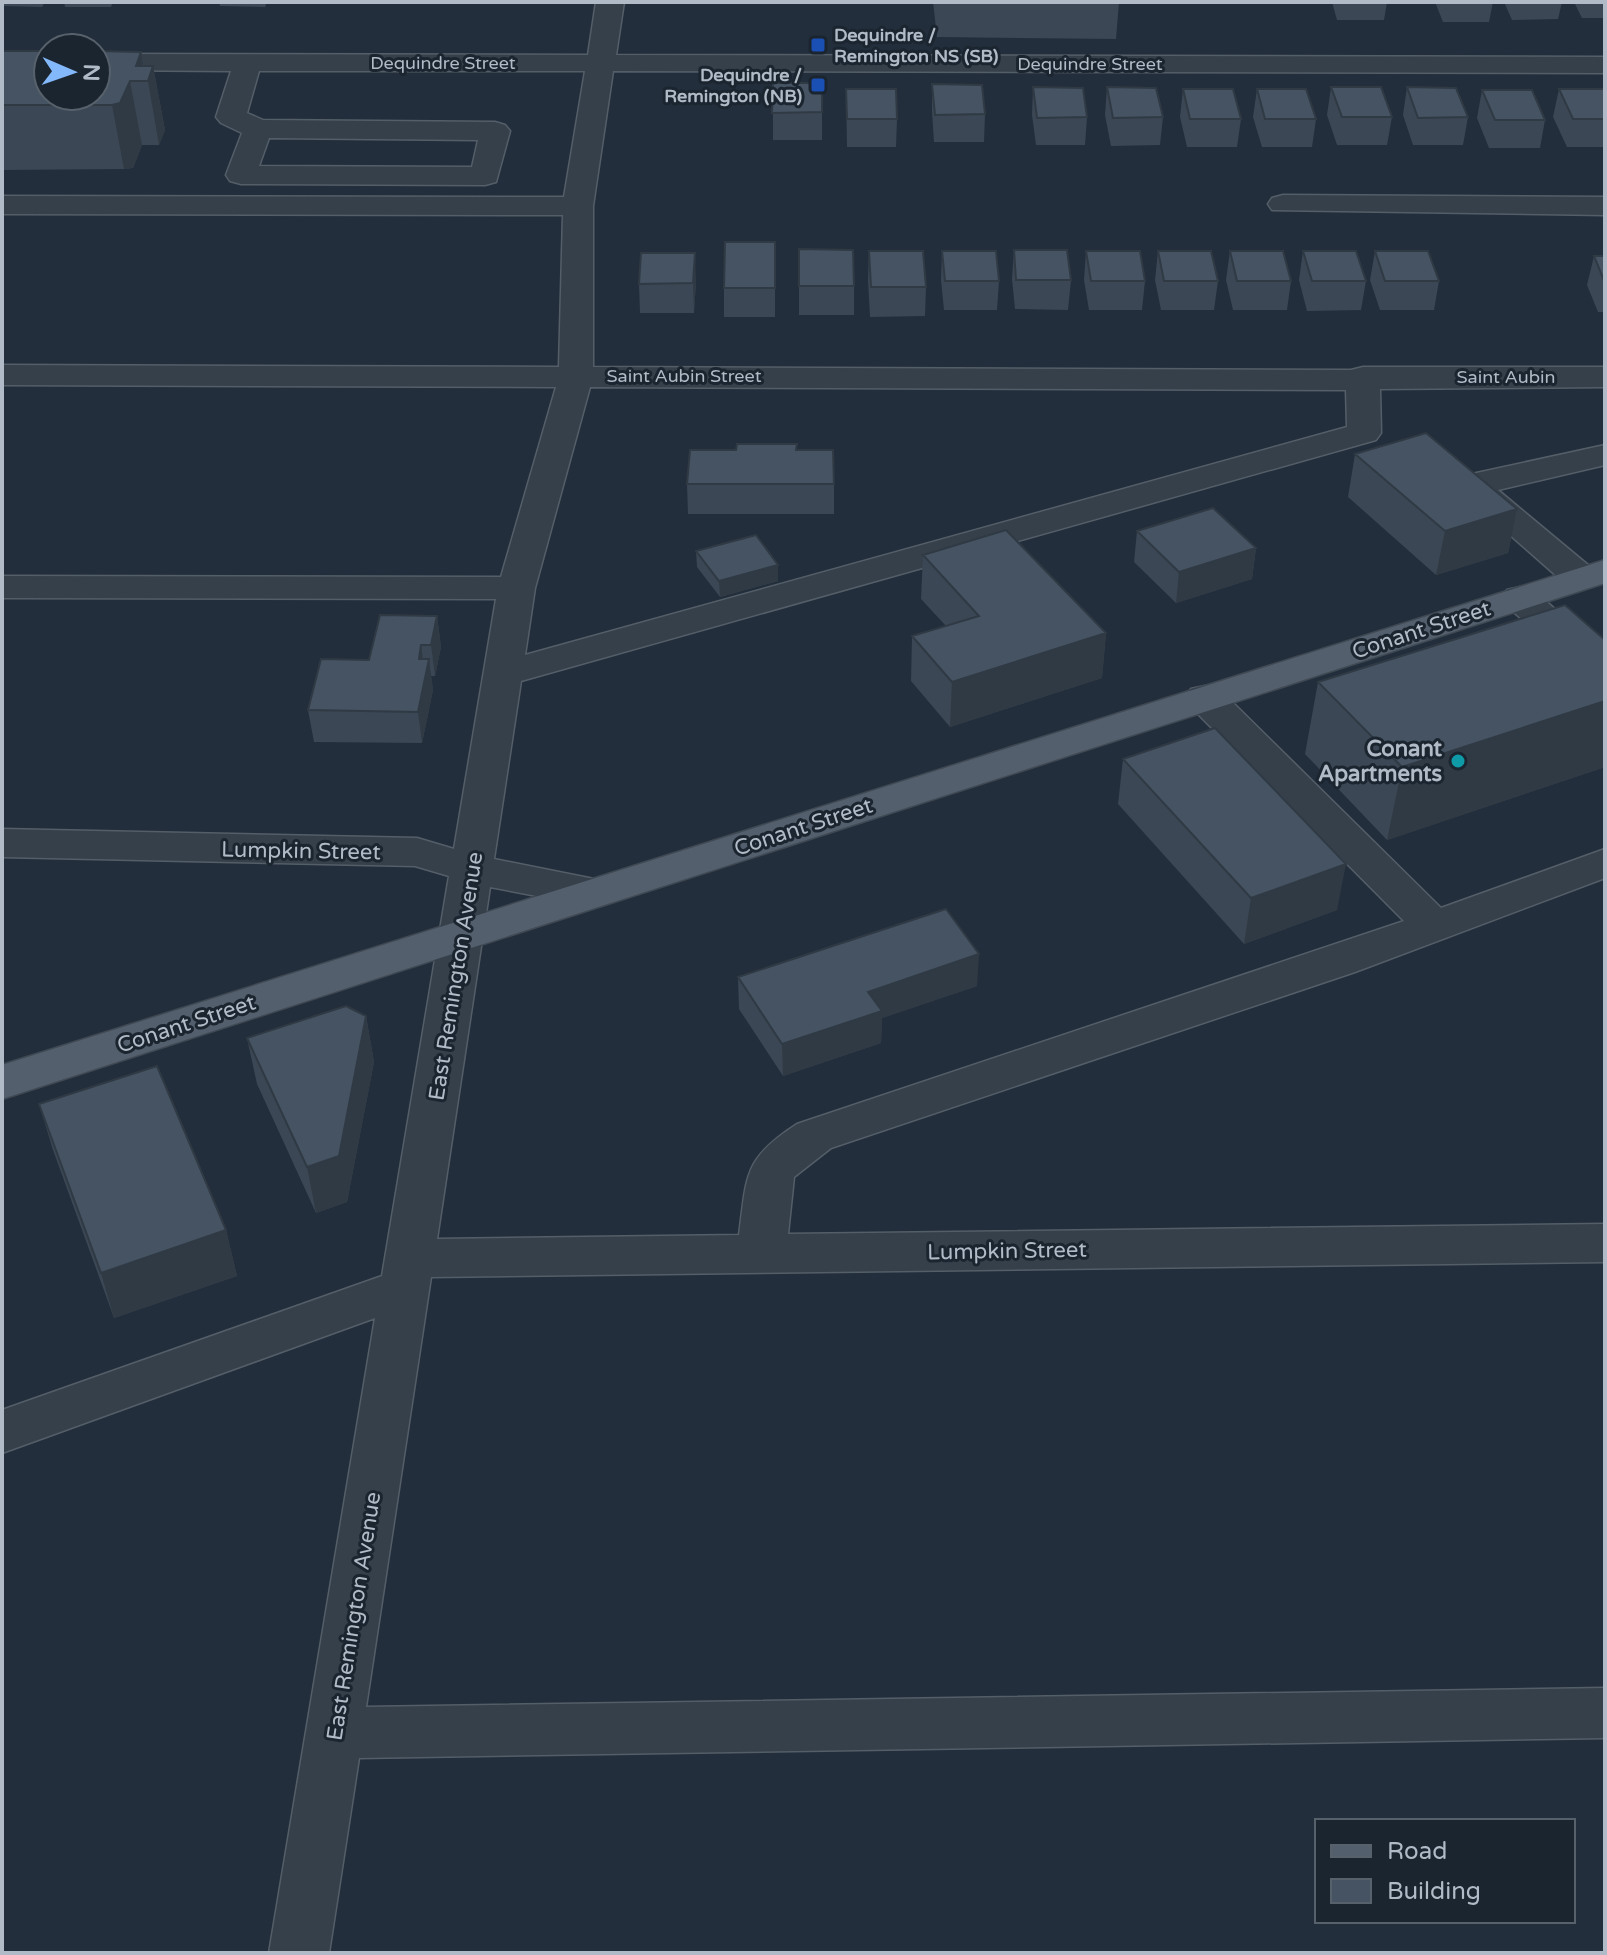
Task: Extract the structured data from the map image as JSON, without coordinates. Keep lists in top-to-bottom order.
{
  "streets": {
    "main road": ["Conant Street"],
    "street": [
      "Dequindre Street",
      "Saint Aubin Street",
      "Saint Aubin",
      "Lumpkin Street",
      "East Remington Avenue"
    ]
  },
  "crossings": [
    ["Dequindre Street", "East Remington Avenue"],
    ["Saint Aubin Street", "Saint Aubin"],
    ["Saint Aubin Street", "East Remington Avenue"],
    ["Conant Street", "Lumpkin Street"],
    ["Conant Street", "East Remington Avenue"],
    ["Lumpkin Street", "East Remington Avenue"]
  ],
  "places": {
    "transit": ["Dequindre / Remington NS (SB)", "Dequindre / Remington (NB)"],
    "other": ["Conant Apartments"]
  },
  "legend": ["Road", "Building"],
  "north": "right"
}
